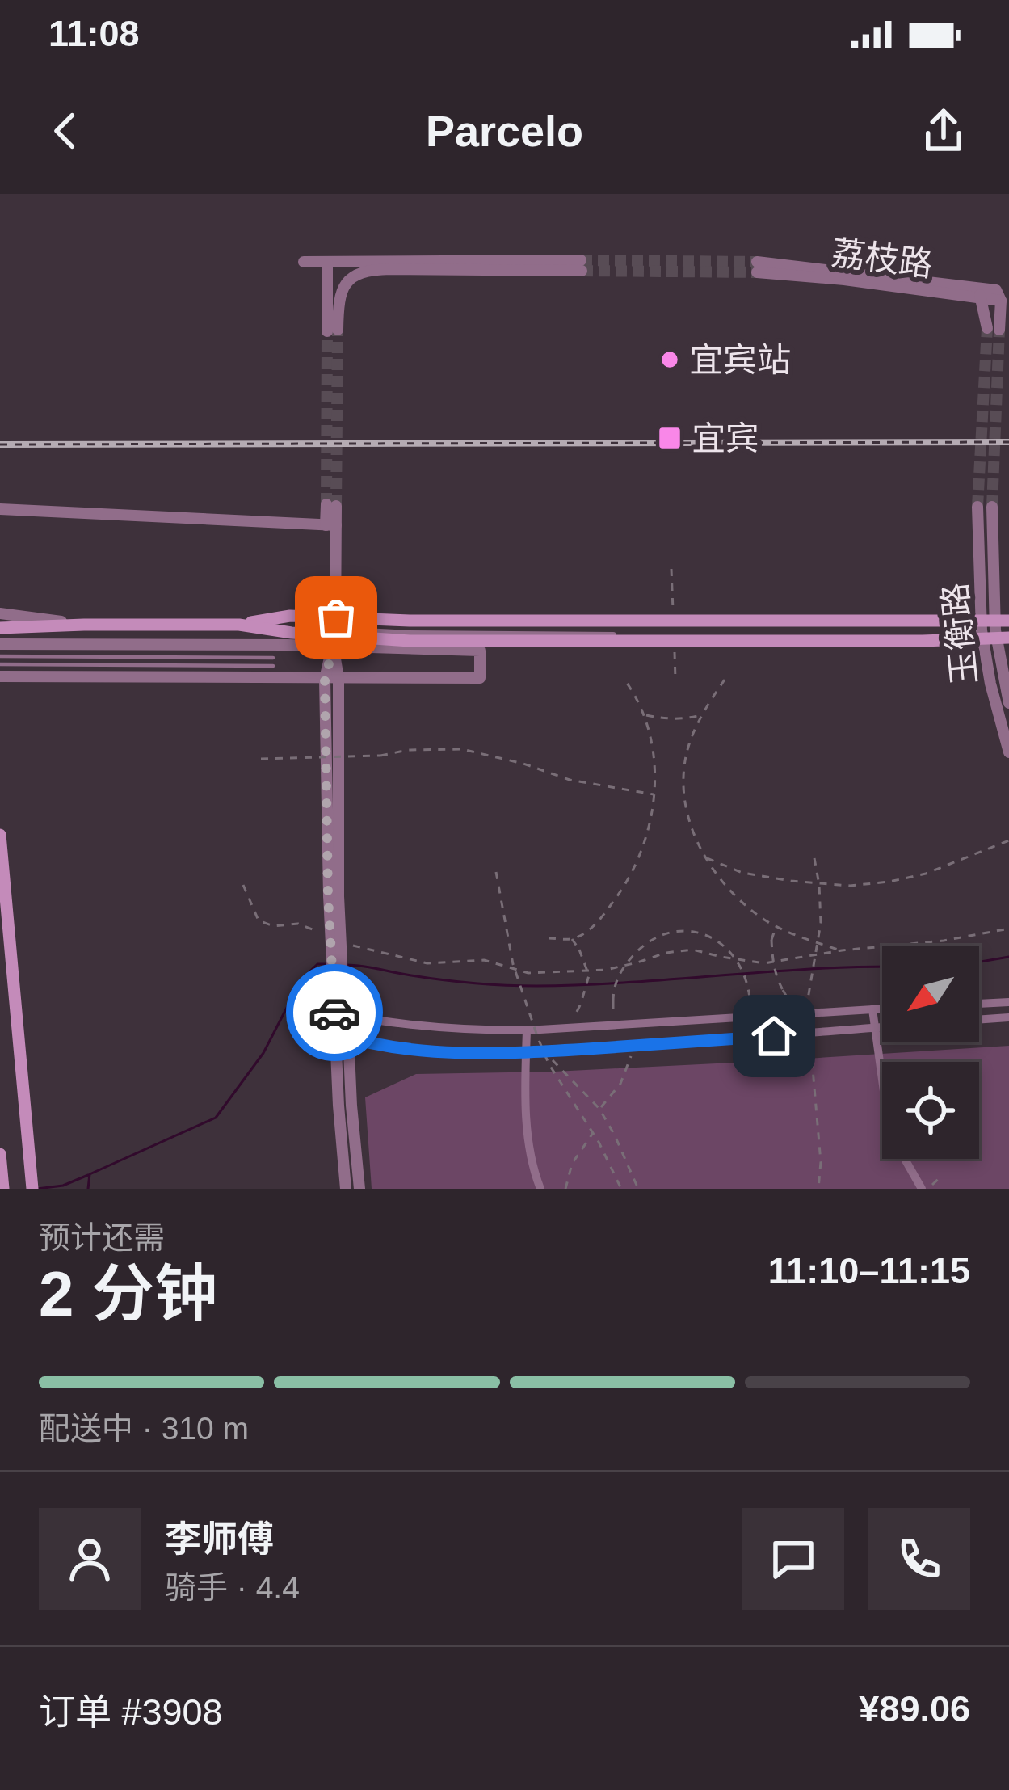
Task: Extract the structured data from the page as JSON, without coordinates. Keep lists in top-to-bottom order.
{
  "streets": {
    "street": ["荔枝路", "玉衡路"]
  },
  "places": {
    "other": ["宜宾站"],
    "transit": ["宜宾"]
  },
  "north": "bottom left",
  "page": {
    "status": "11:08",
    "header": "Parcelo",
    "heading": ["2 分钟", "预计还需", "11:10–11:15"],
    "panel": [
      "李师傅",
      "骑手 · 4.4",
      "订单 #3908",
      "¥89.06"
    ],
    "bar": "配送中 · 310 m"
  }
}
